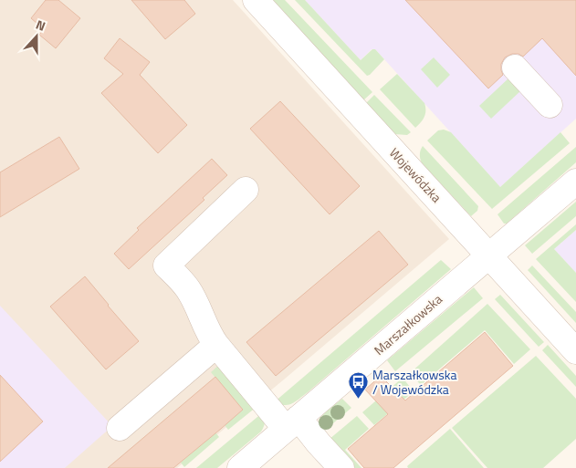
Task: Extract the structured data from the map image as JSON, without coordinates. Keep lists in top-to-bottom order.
{
  "streets": {
    "street": ["Wojewódzka", "Marszałkowska"]
  },
  "crossings": [
    ["Wojewódzka", "Marszałkowska"]
  ],
  "places": {
    "bus stop": ["Marszałkowska / Wojewódzka"]
  },
  "north": "top"
}
